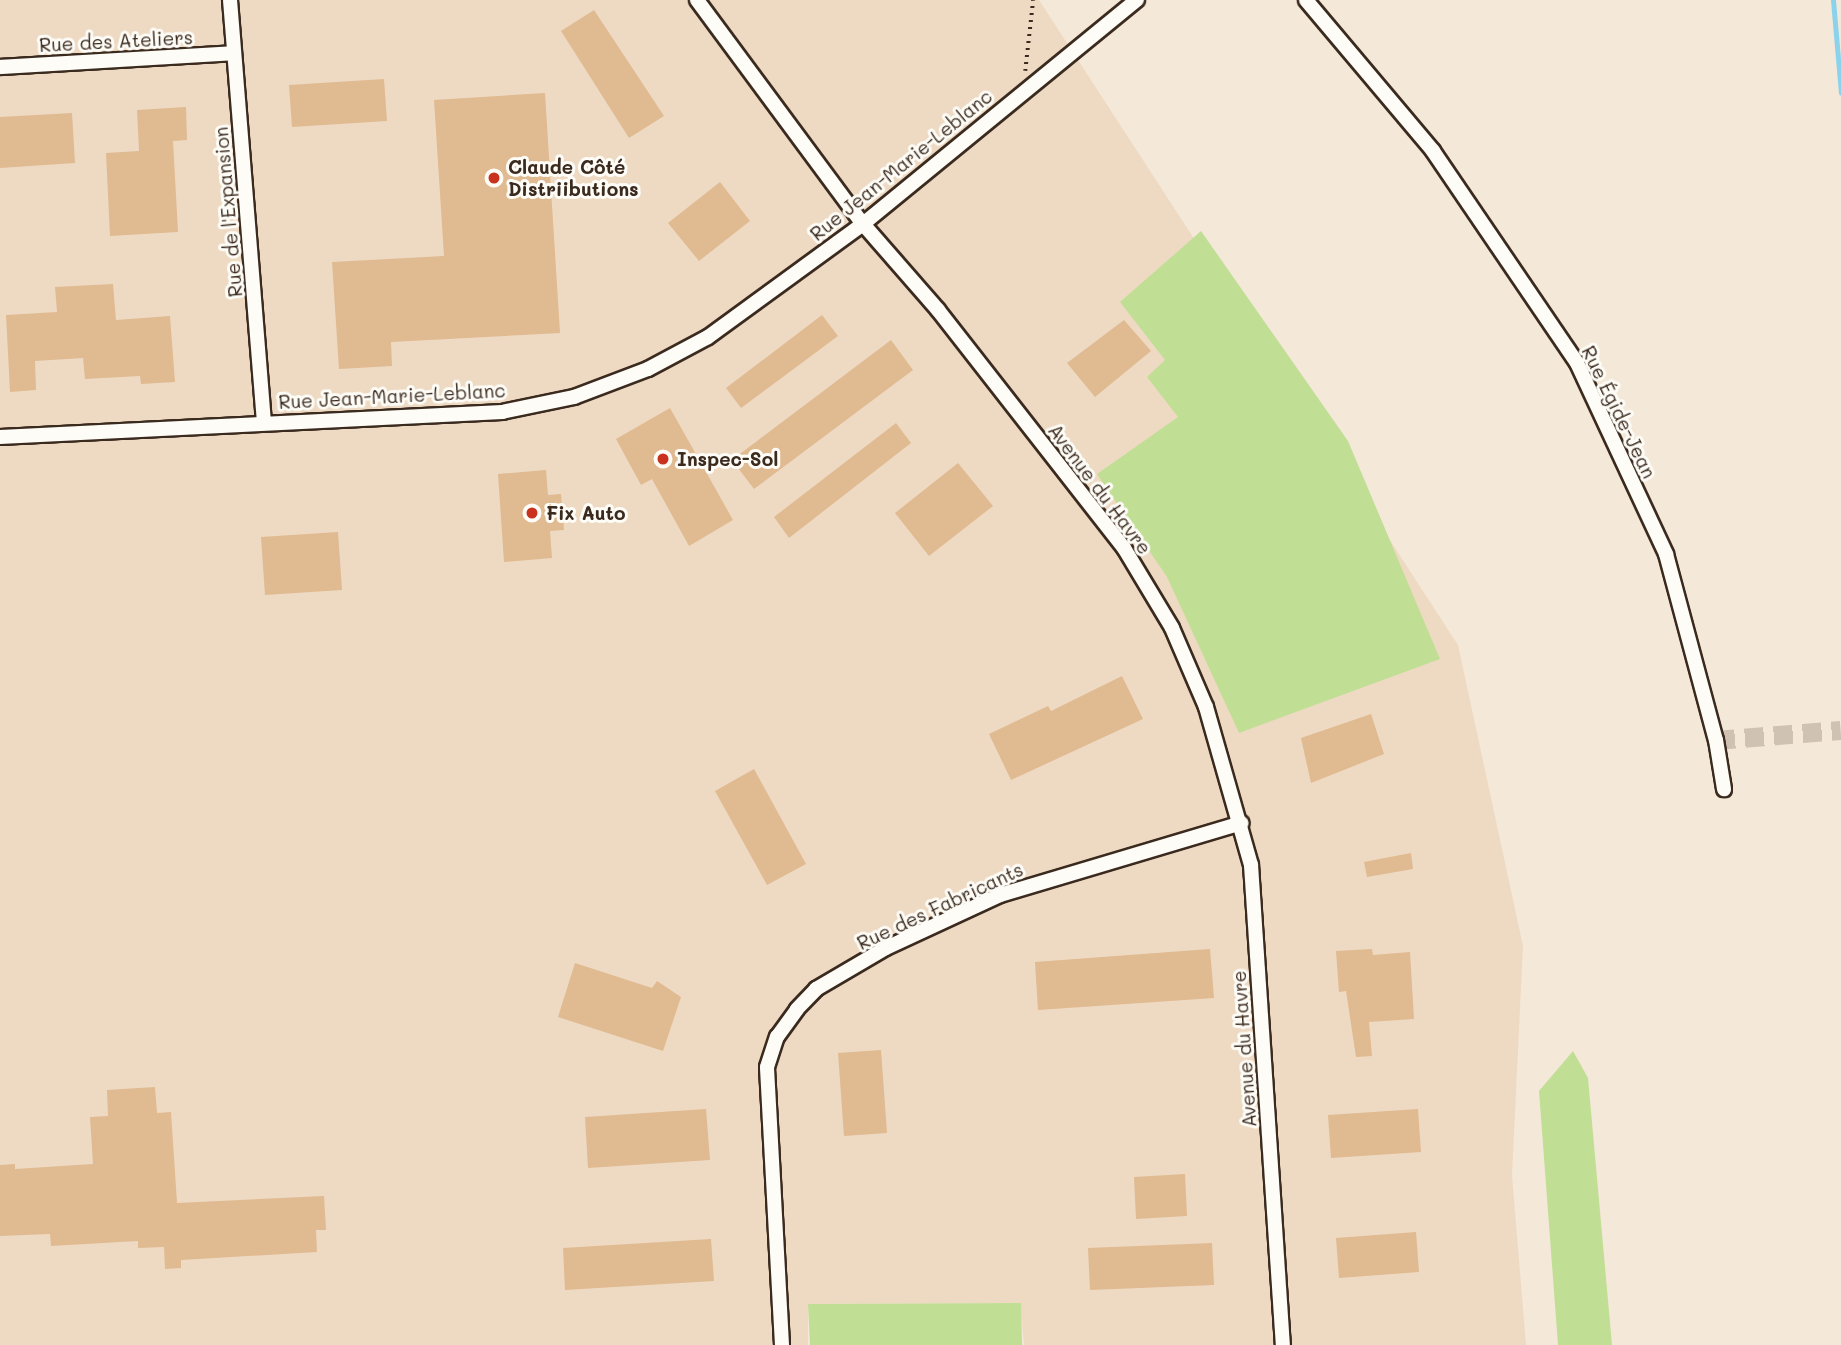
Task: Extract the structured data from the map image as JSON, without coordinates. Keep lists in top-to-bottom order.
{
  "streets": {
    "street": [
      "Rue des Ateliers",
      "Rue Jean-Marie-Leblanc",
      "Rue de l'Expansion",
      "Rue Égide-Jean",
      "Avenue du Havre",
      "Rue des Fabricants"
    ]
  },
  "crossings": [
    ["Rue des Ateliers", "Rue de l'Expansion"],
    ["Rue Jean-Marie-Leblanc", "Rue de l'Expansion"],
    ["Rue Jean-Marie-Leblanc", "Avenue du Havre"],
    ["Avenue du Havre", "Rue des Fabricants"]
  ],
  "places": ["Claude Côté Distriibutions", "Inspec-Sol", "Fix Auto"]
}
